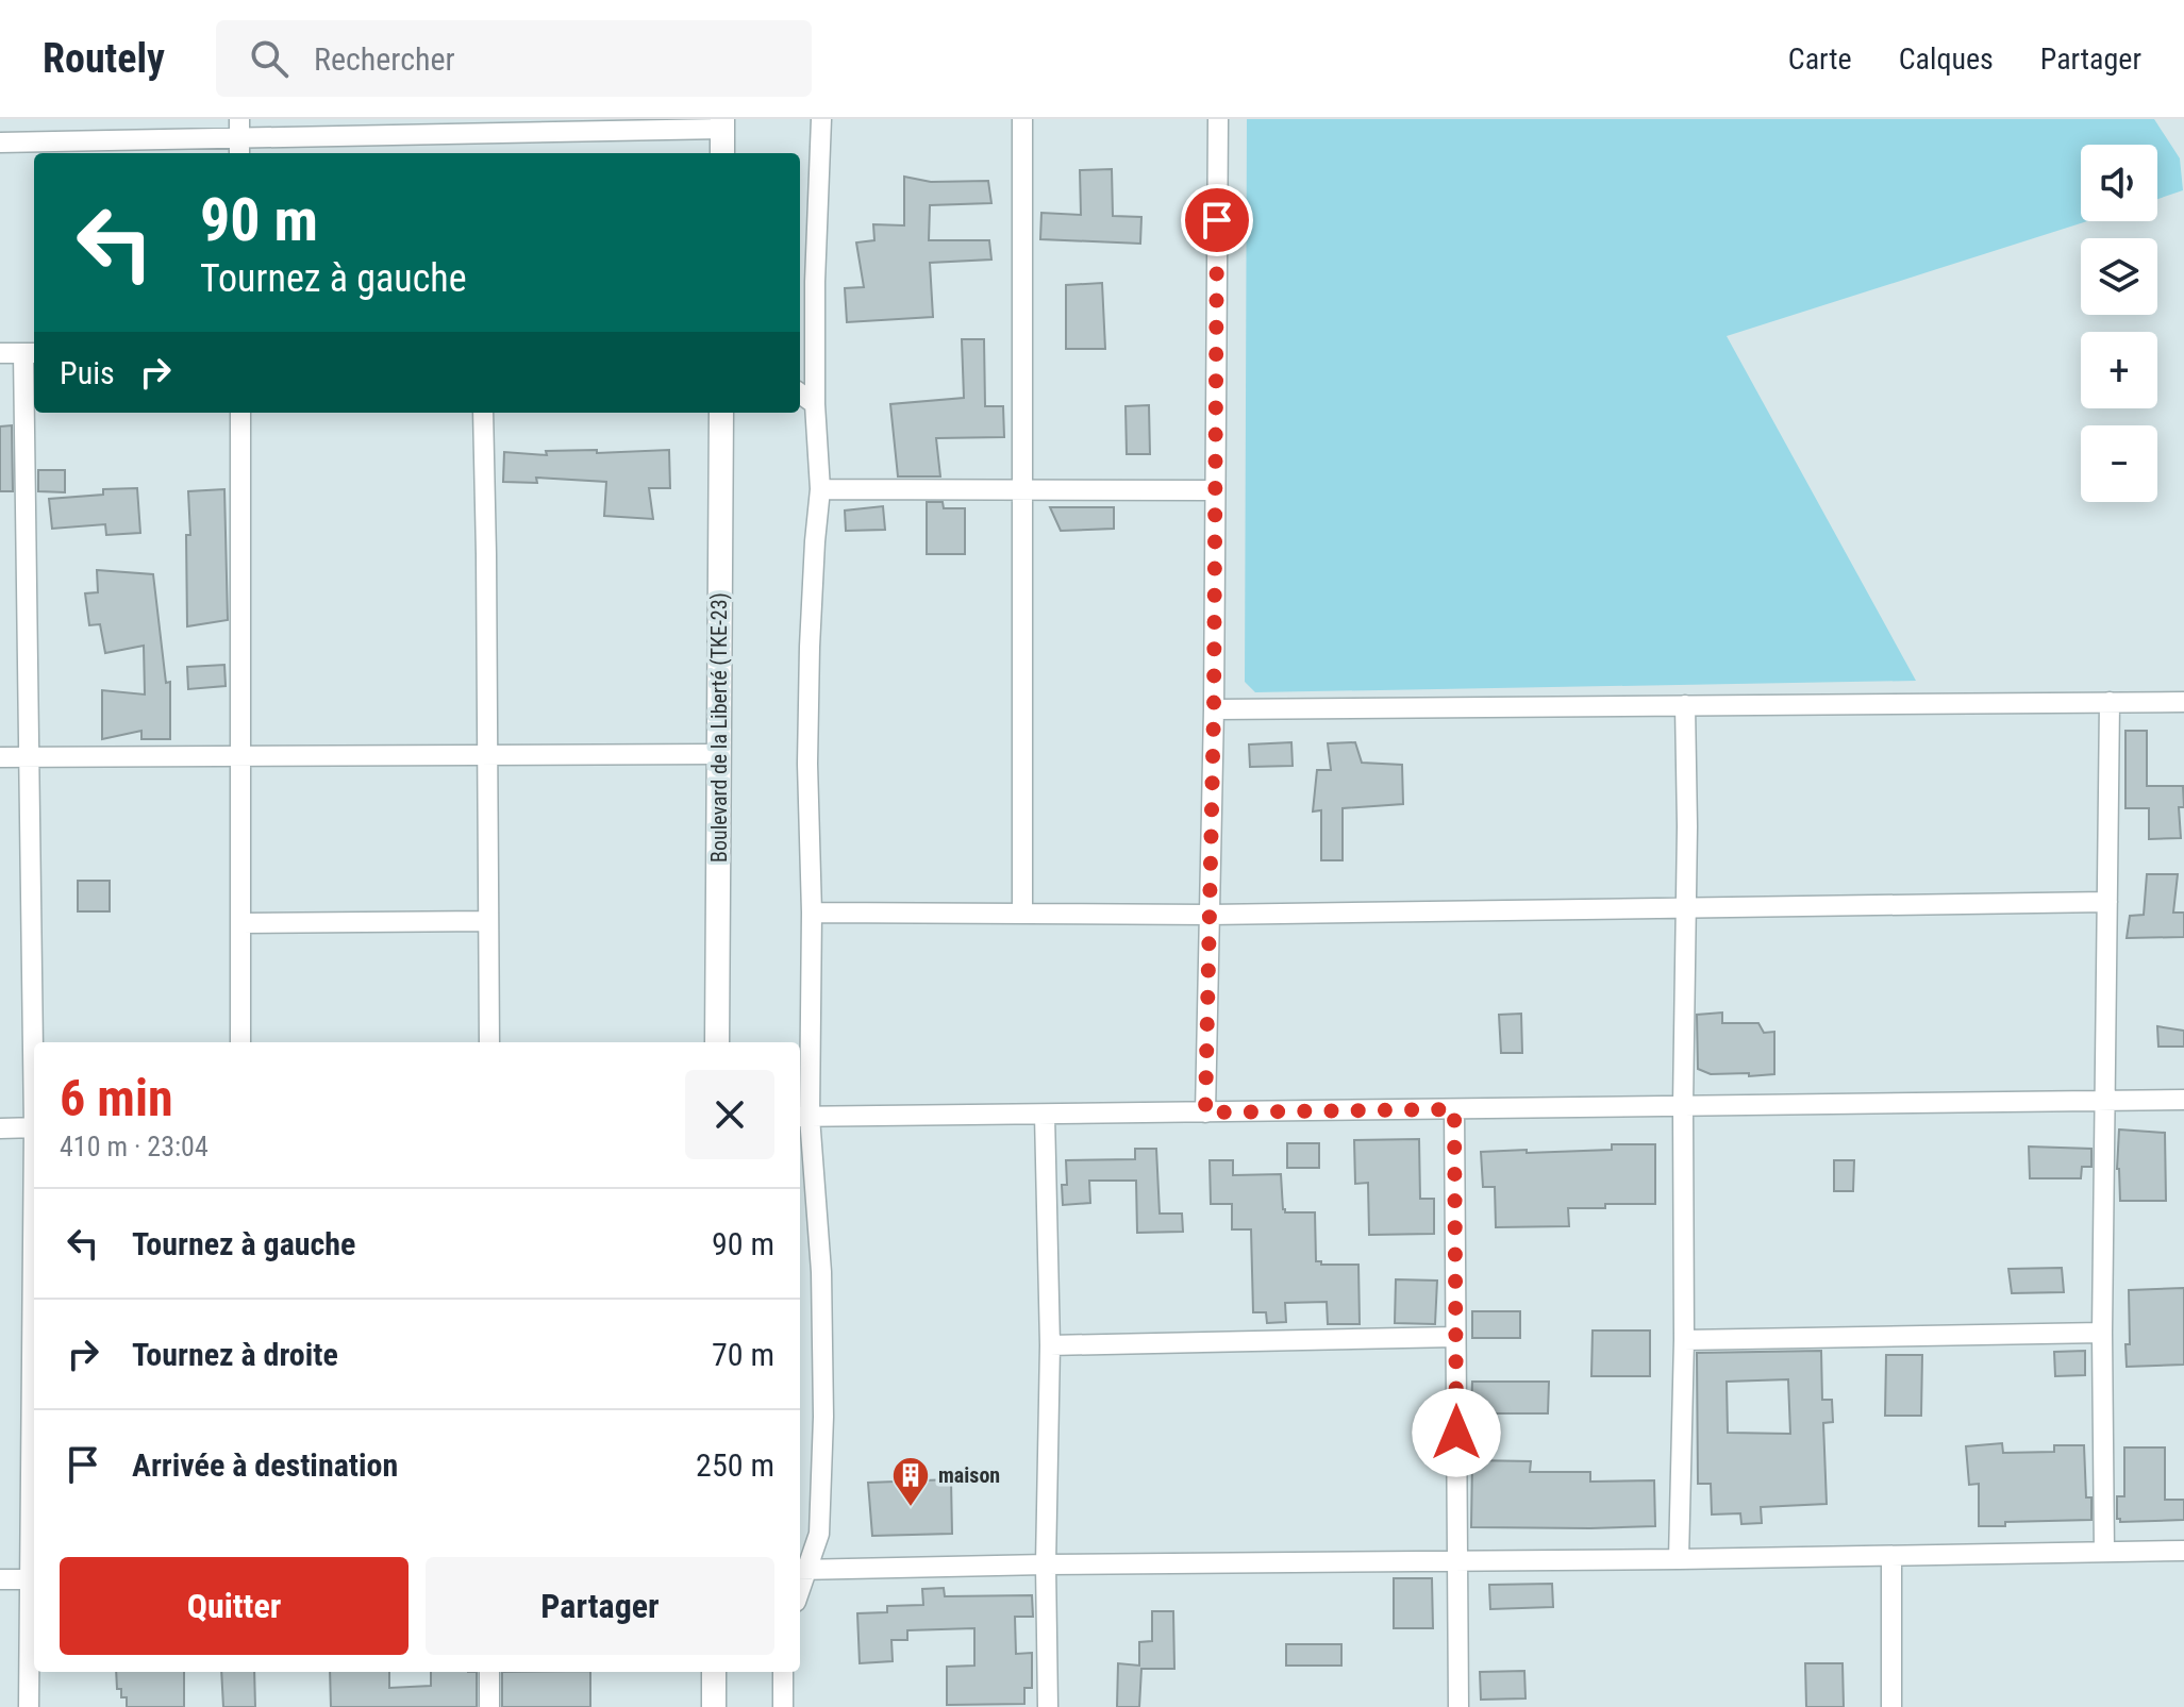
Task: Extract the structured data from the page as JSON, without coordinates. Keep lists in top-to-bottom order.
{
  "streets": {
    "street": ["Boulevard de la Liberté (TKE-23)"]
  },
  "places": {
    "building": ["maison"]
  },
  "page": {
    "header": "Routely",
    "search": "Rechercher",
    "nav": ["Carte", "Calques", "Partager"],
    "map_buttons": ["+", "−"],
    "turn": ["90 m", "Tournez à gauche"],
    "then": "Puis",
    "heading": ["6 min", "410 m · 23:04"],
    "list": [
      {
        "name": "Tournez à gauche",
        "value": "90 m"
      },
      {
        "name": "Tournez à droite",
        "value": "70 m"
      },
      {
        "name": "Arrivée à destination",
        "value": "250 m"
      }
    ],
    "buttons": ["Quitter", "Partager"]
  }
}
